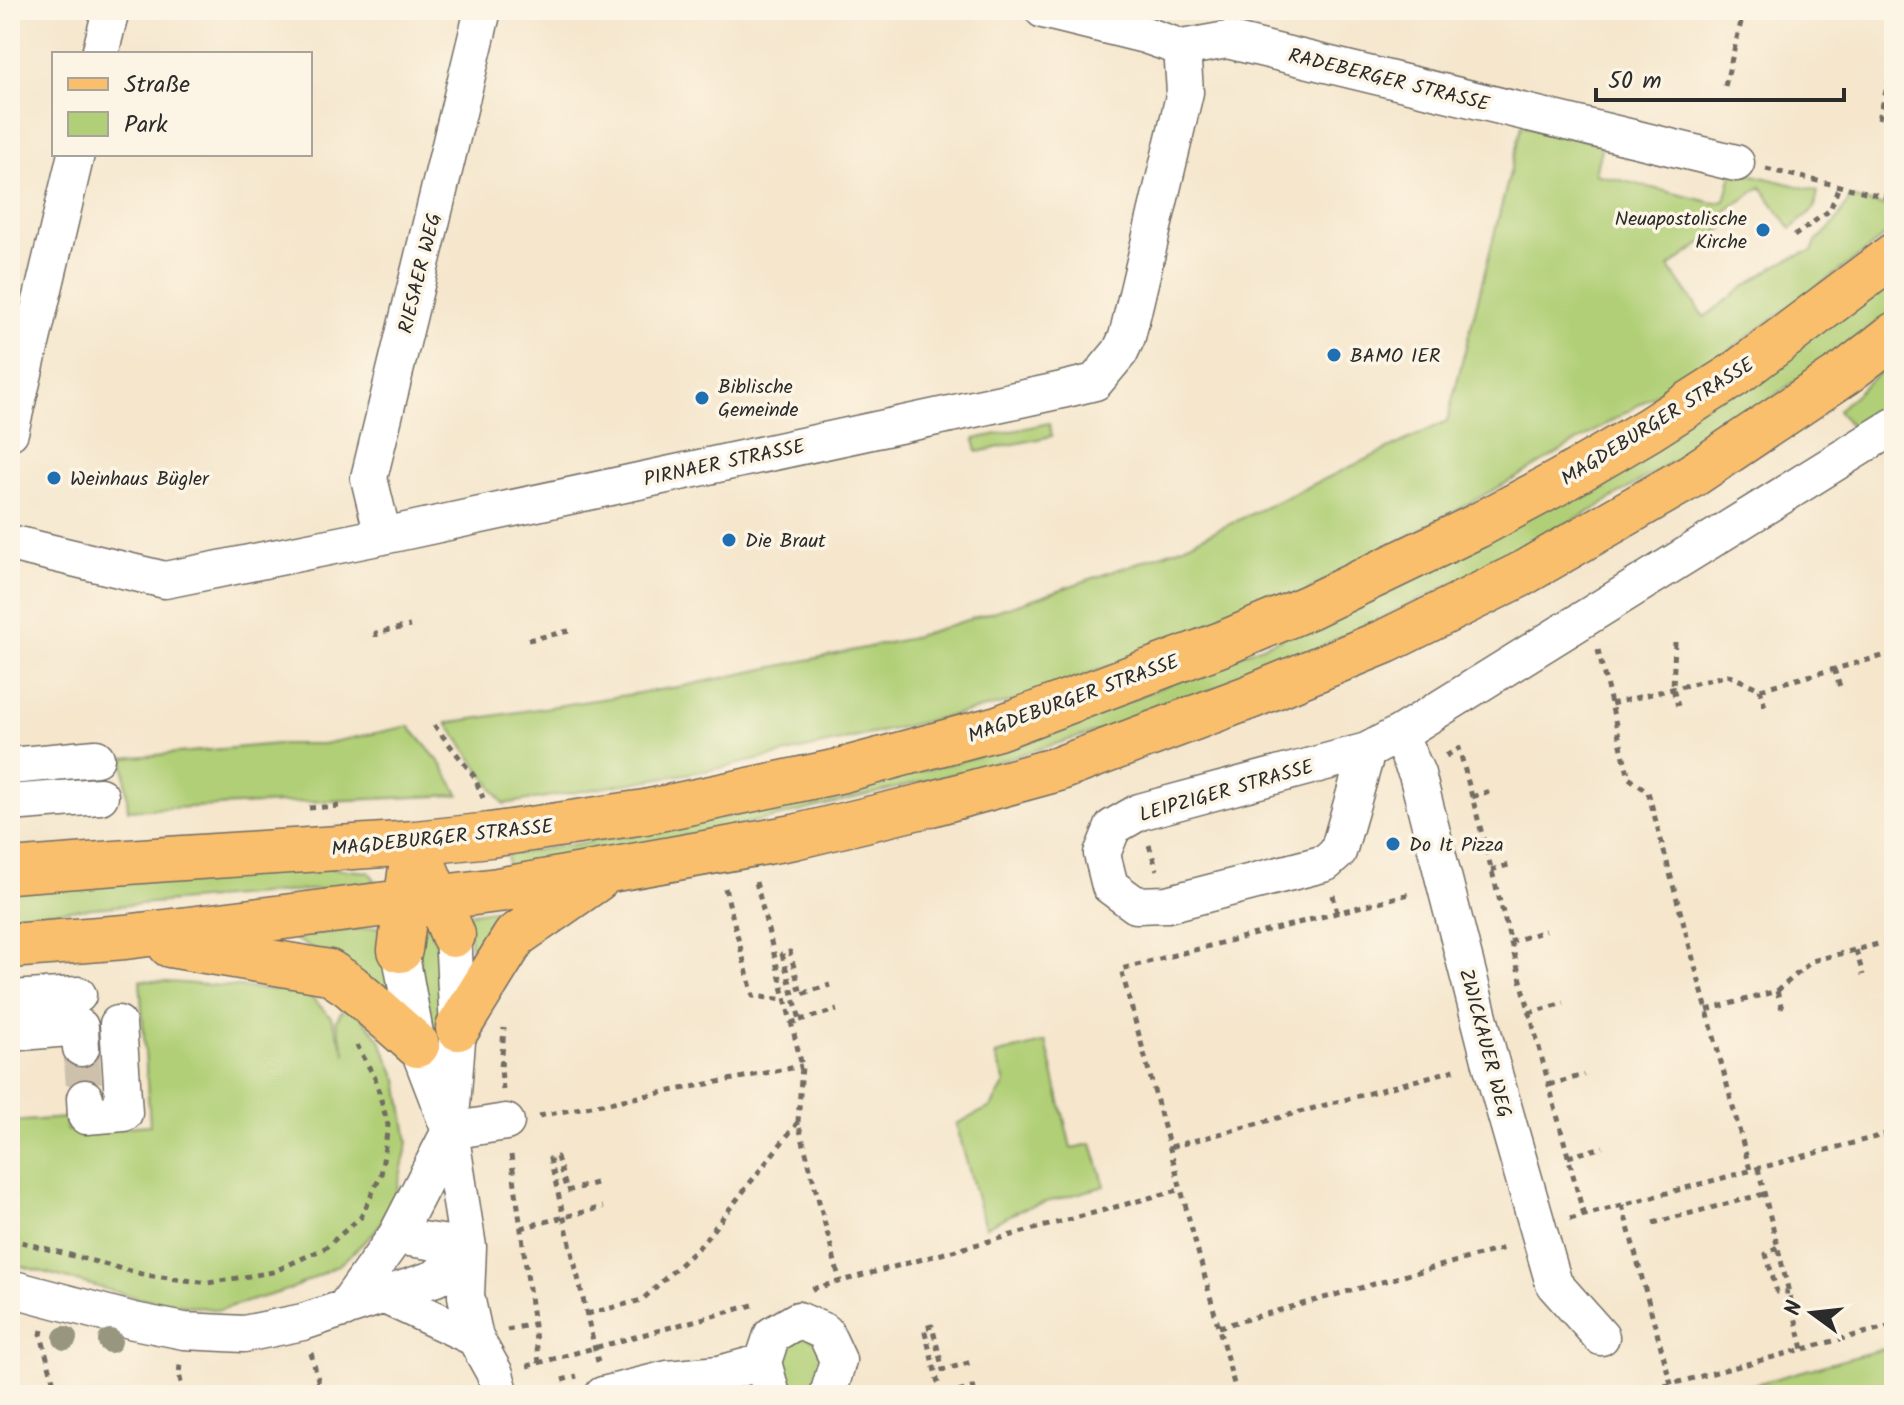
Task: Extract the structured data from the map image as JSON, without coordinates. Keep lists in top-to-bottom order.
{
  "streets": {
    "main road": ["MAGDEBURGER STRASSE"],
    "street": [
      "RADEBERGER STRASSE",
      "RIESAER WEG",
      "PIRNAER STRASSE",
      "LEIPZIGER STRASSE",
      "ZWICKAUER WEG"
    ]
  },
  "crossings": [
    ["RADEBERGER STRASSE", "PIRNAER STRASSE"],
    ["RIESAER WEG", "PIRNAER STRASSE"],
    ["LEIPZIGER STRASSE", "ZWICKAUER WEG"]
  ],
  "places": [
    "Neuapostolische Kirche",
    "BAMO IER",
    "Biblische Gemeinde",
    "Weinhaus Bügler",
    "Die Braut",
    "Do It Pizza"
  ],
  "legend": ["Straße", "Park"],
  "scale_bar": "50 m",
  "north": "left"
}
